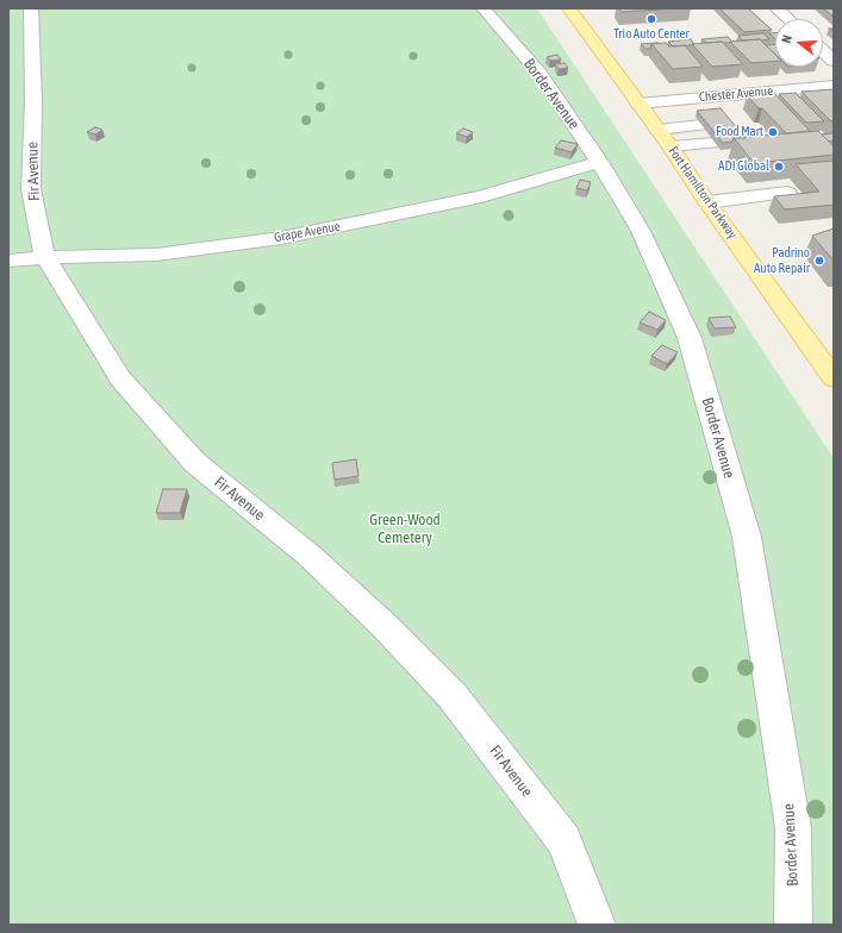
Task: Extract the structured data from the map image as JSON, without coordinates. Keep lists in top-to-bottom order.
{
  "streets": {
    "main road": ["Fort Hamilton Parkway"],
    "street": [
      "Border Avenue",
      "Chester Avenue",
      "Fir Avenue",
      "Grape Avenue"
    ]
  },
  "crossings": [
    ["Border Avenue", "Grape Avenue"],
    ["Chester Avenue", "Fort Hamilton Parkway"],
    ["Fir Avenue", "Grape Avenue"]
  ],
  "parks": ["Green-Wood Cemetery"],
  "places": [
    "Trio Auto Center",
    "Food Mart",
    "ADI Global",
    "Padrino Auto Repair"
  ],
  "north": "left"
}
